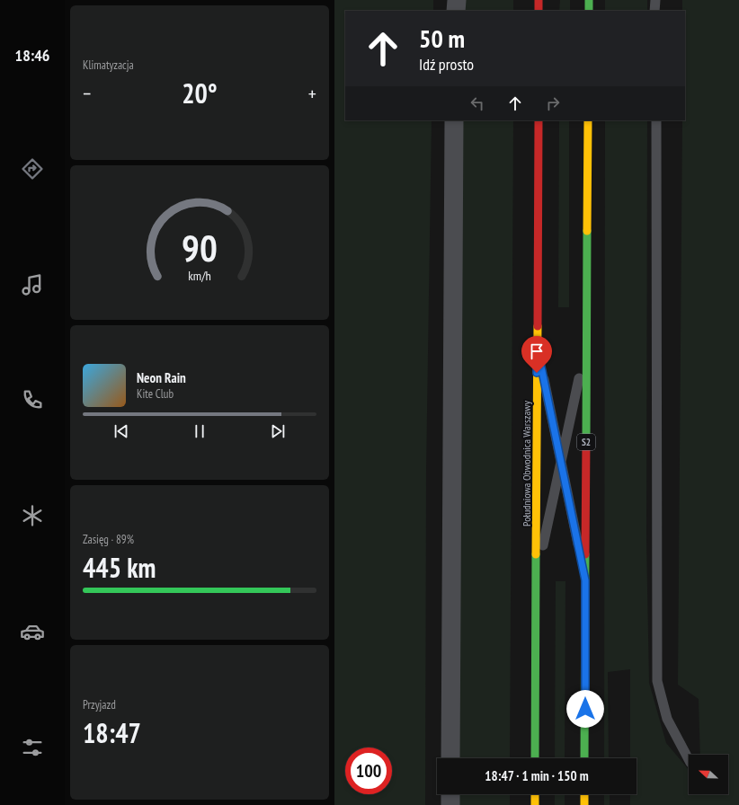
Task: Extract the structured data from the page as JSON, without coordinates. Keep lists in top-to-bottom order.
{
  "streets": {
    "highway": ["S2", "Południowa Obwodnica Warszawy"]
  },
  "north": "left",
  "page": {
    "tabs": "18:46",
    "tile": [
      "Klimatyzacja",
      ["Zasięg · 89%", "445 km"],
      ["Przyjazd", "18:47"]
    ],
    "turn": ["50 m", "Idź prosto"],
    "heat": ["−", "20°", "+"],
    "song": ["Neon Rain", "Kite Club"],
    "limit": "100",
    "trip": "18:47 · 1 min · 150 m",
    "gauge": ["90", "km/h"]
  }
}
